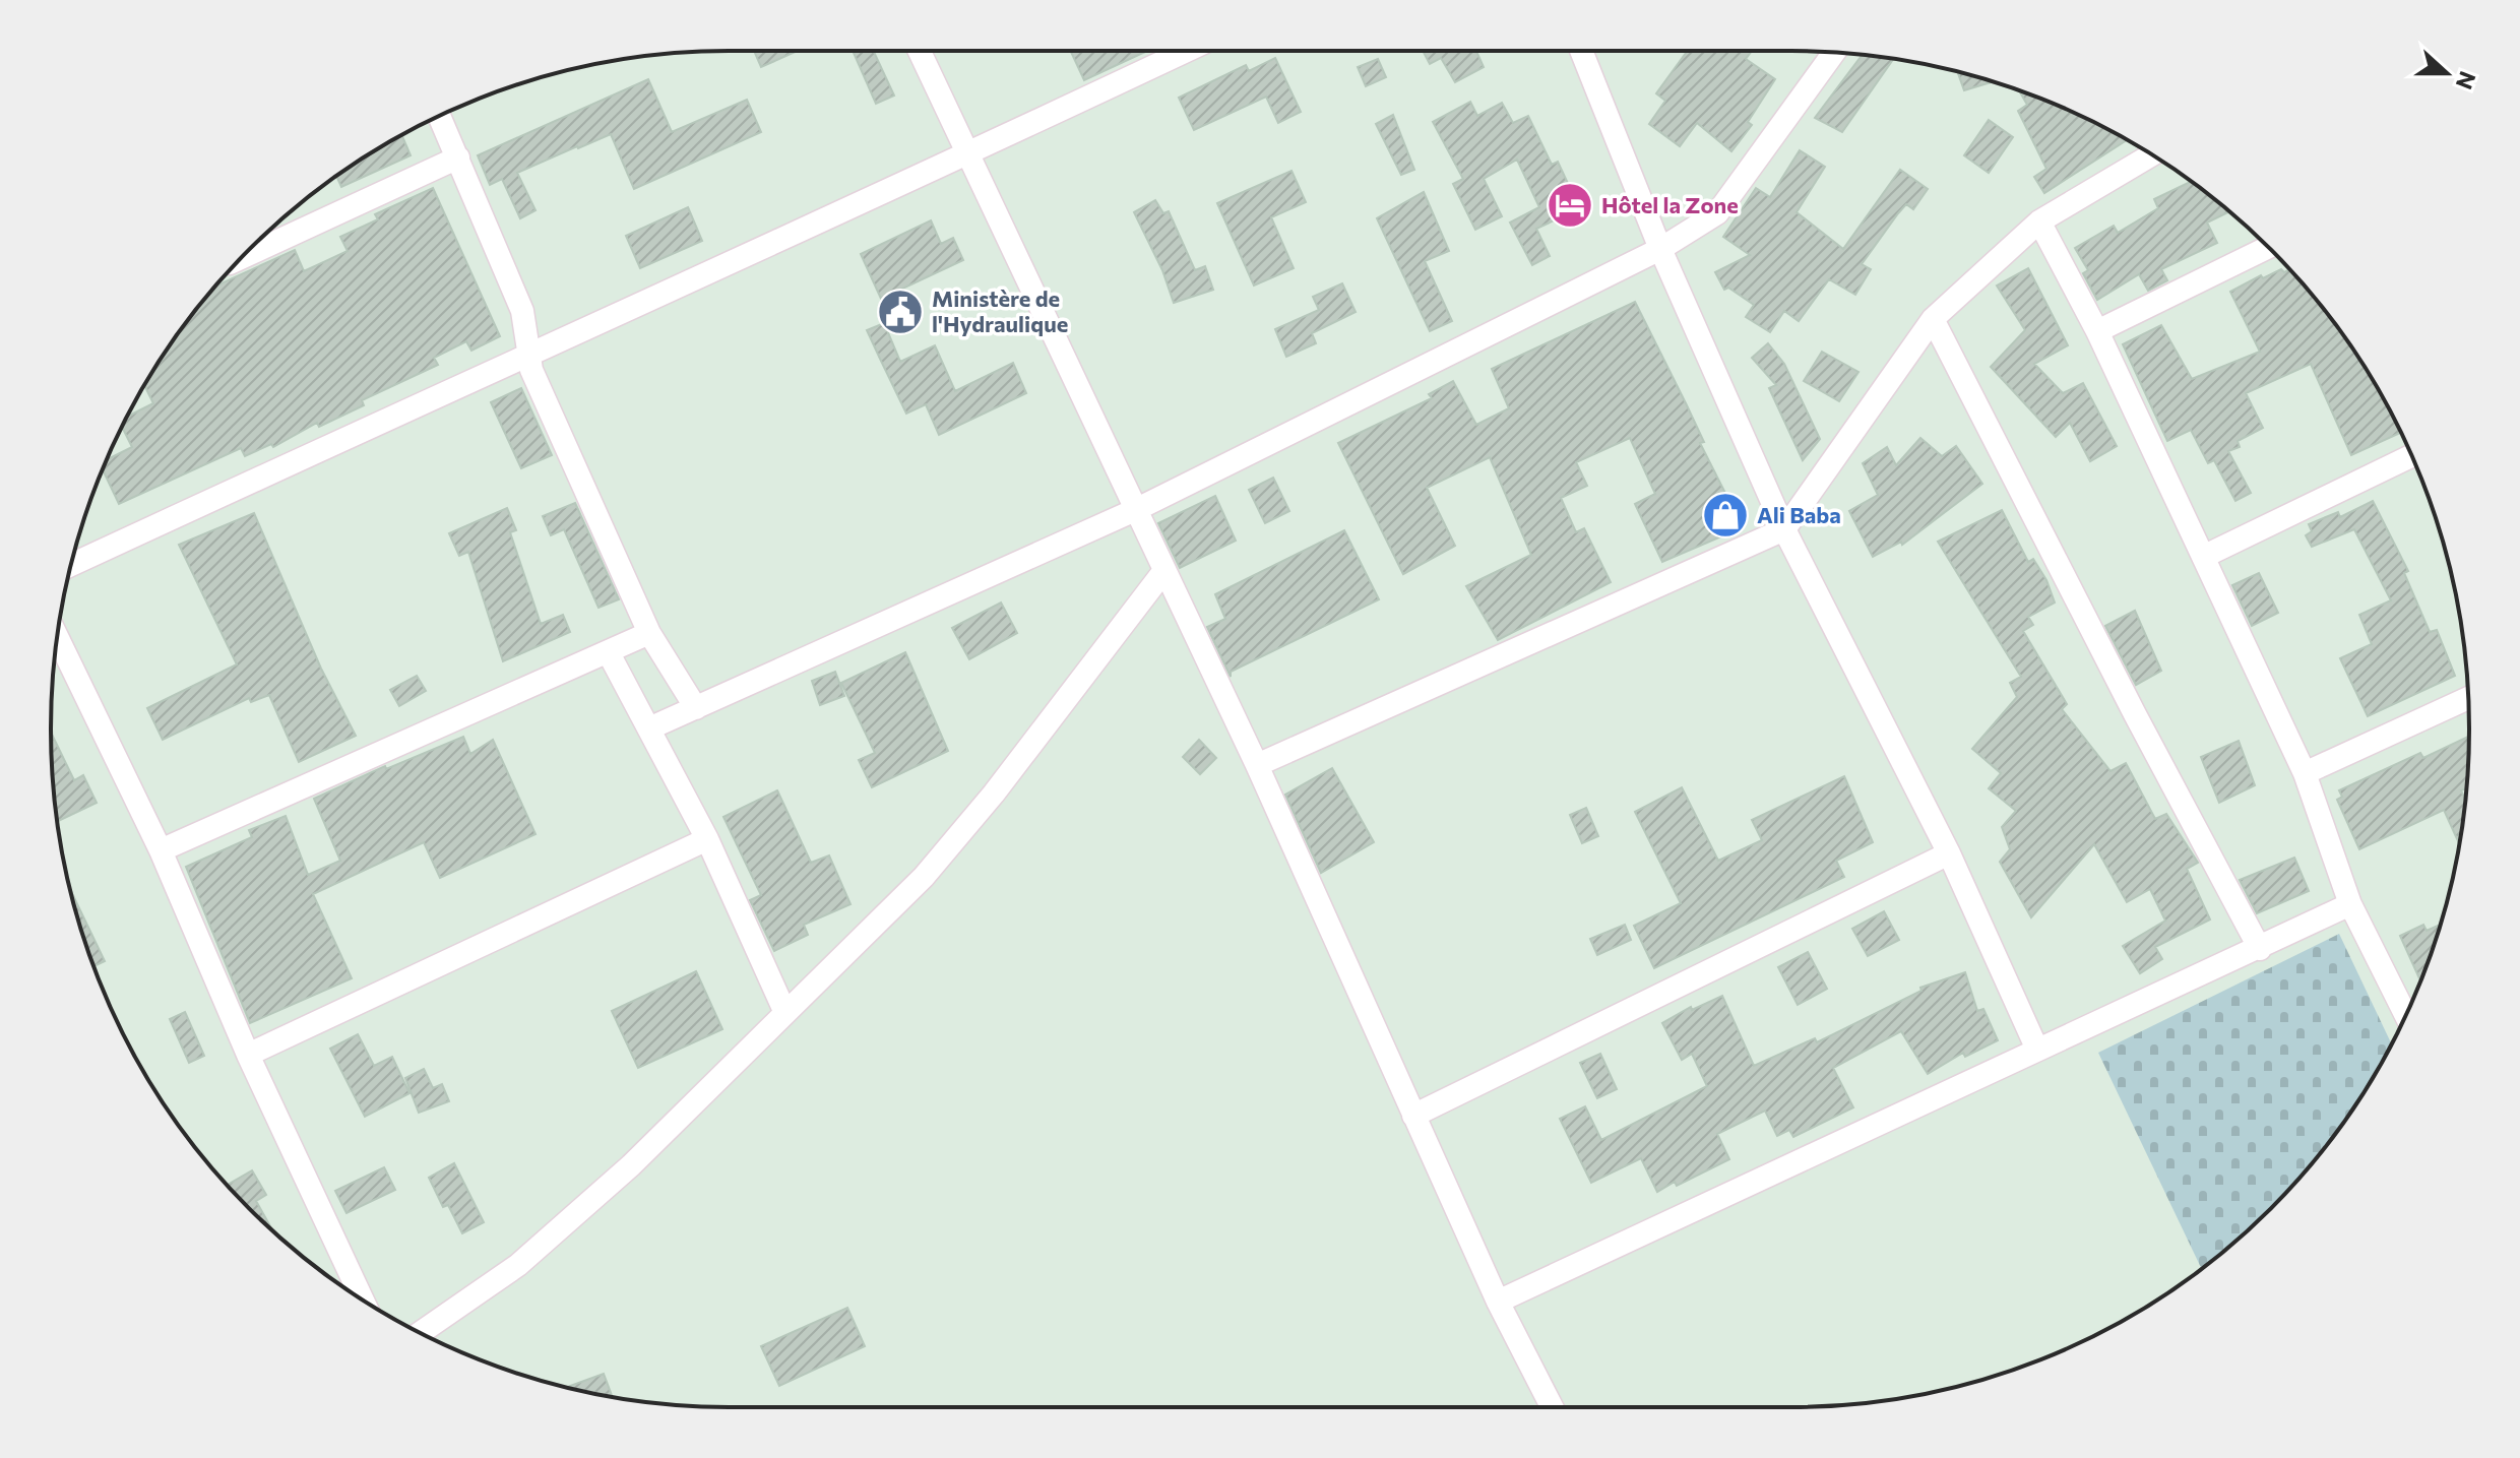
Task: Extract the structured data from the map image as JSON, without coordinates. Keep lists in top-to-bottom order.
{
  "places": {
    "hotel": ["Hôtel la Zone"],
    "public building": ["Ministère de l'Hydraulique"],
    "shop": ["Ali Baba"]
  },
  "north": "right"
}
